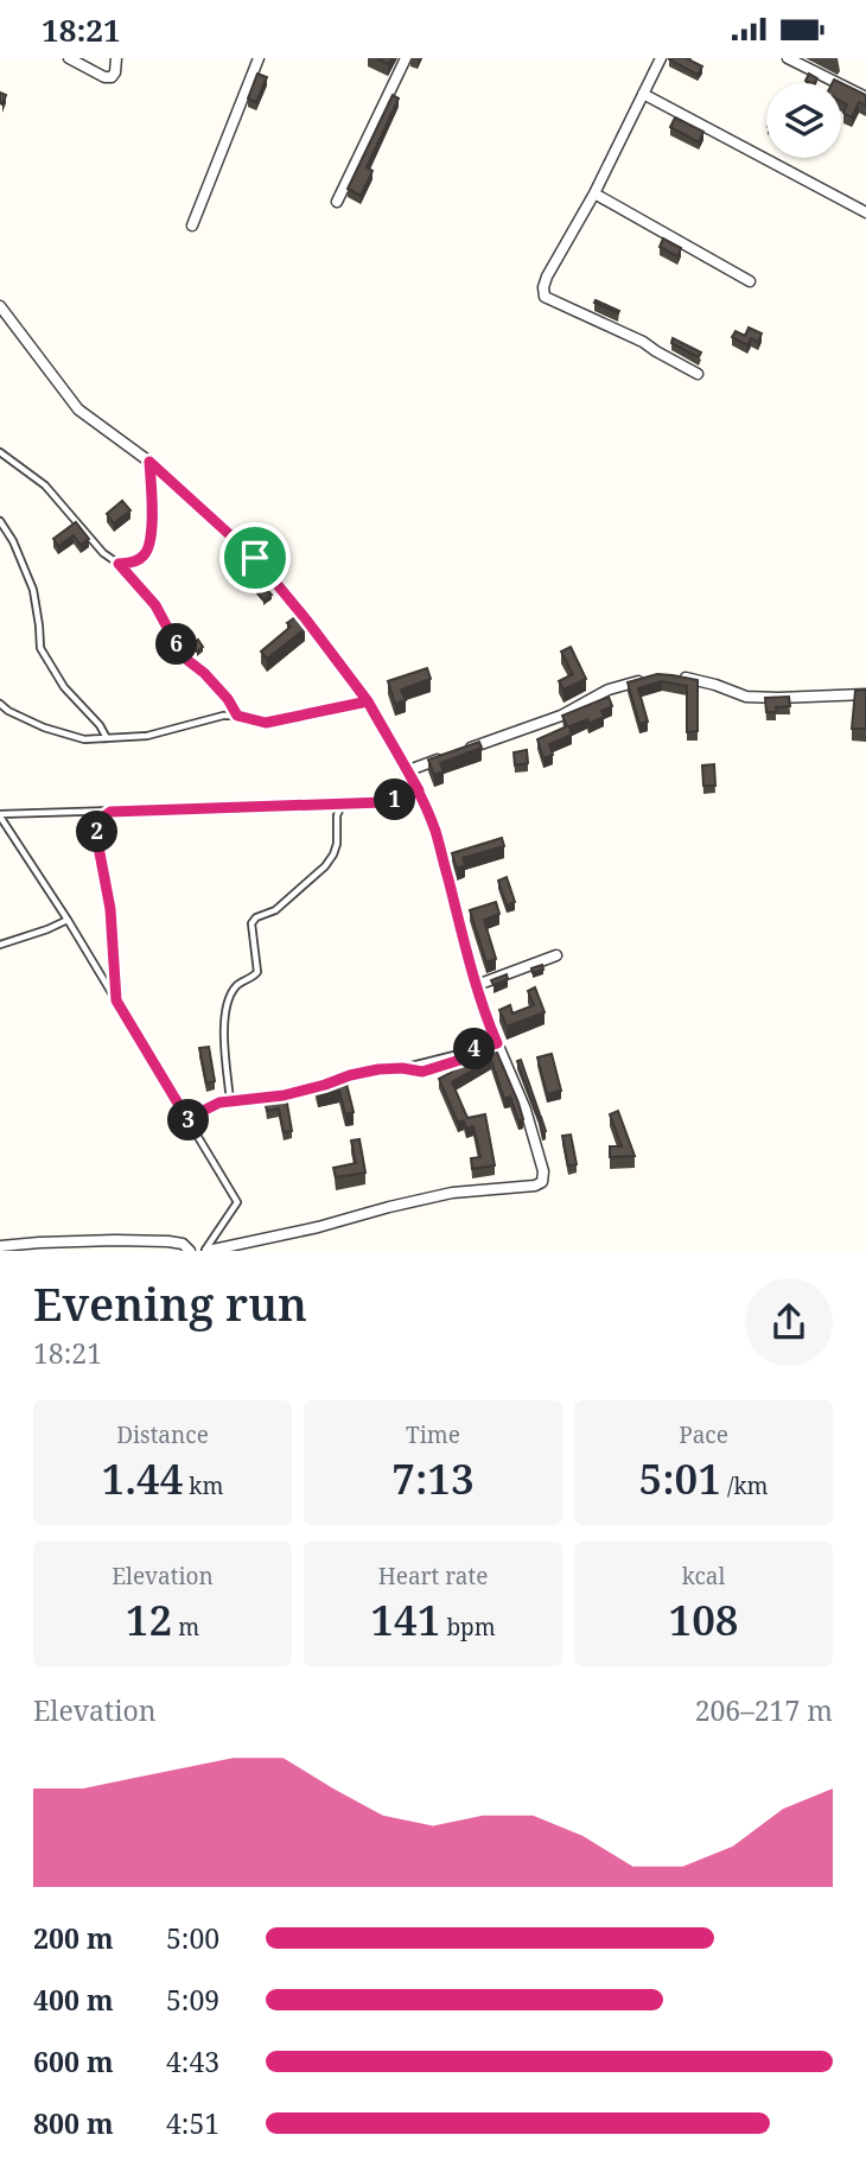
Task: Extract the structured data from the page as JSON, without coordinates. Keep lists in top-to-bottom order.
{
  "page": {
    "status": "18:21",
    "pins": [
      "6",
      "1",
      "2",
      "4",
      "3"
    ],
    "heading": ["Evening run", "18:21"],
    "stats": [
      ["Distance", "1.44 km"],
      ["Time", "7:13"],
      ["Pace", "5:01 /km"],
      ["Elevation", "12 m"],
      ["Heart rate", "141 bpm"],
      ["kcal", "108"]
    ],
    "chart": ["Elevation", "206–217 m"],
    "list": [
      {
        "name": "200 m",
        "note": "5:00"
      },
      {
        "name": "400 m",
        "note": "5:09"
      },
      {
        "name": "600 m",
        "note": "4:43"
      },
      {
        "name": "800 m",
        "note": "4:51"
      }
    ]
  }
}
